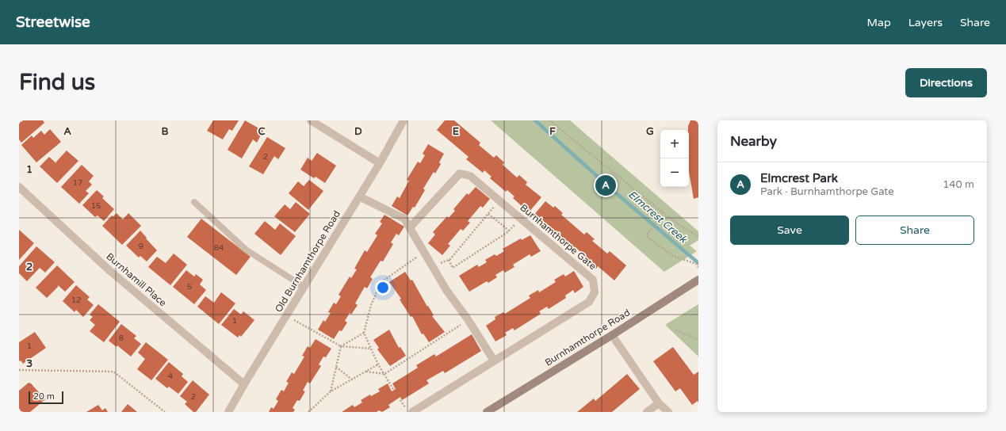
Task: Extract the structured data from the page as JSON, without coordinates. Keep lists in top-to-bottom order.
{
  "streets": {
    "main road": ["Burnhamthorpe Road"],
    "street": ["Burnhamthorpe Gate", "Old Burnhamthorpe Road", "Burnhamill Place"]
  },
  "crossings": [
    ["Old Burnhamthorpe Road", "Burnhamill Place"]
  ],
  "water": ["Elmcrest Creek"],
  "house_numbers": [
    "2",
    "17",
    "15",
    "9",
    "84",
    "5",
    "12",
    "1",
    "8",
    "1",
    "4",
    "2"
  ],
  "scale_bar": "20 m",
  "page": {
    "header": "Streetwise",
    "nav": ["Map", "Layers", "Share"],
    "buttons": [
      "Directions",
      ["Save", "Share"]
    ],
    "title": "Find us",
    "heading": "Nearby",
    "map_buttons": ["+", "−"],
    "list": [
      {
        "mark": "A",
        "name": "Elmcrest Park",
        "note": "Park · Burnhamthorpe Gate",
        "value": "140 m"
      }
    ],
    "pins": "A",
    "scale": "20 m"
  },
  "grid": {
    "columns": [
      "A",
      "B",
      "C",
      "D",
      "E",
      "F",
      "G"
    ],
    "rows": ["1", "2", "3"]
  }
}
